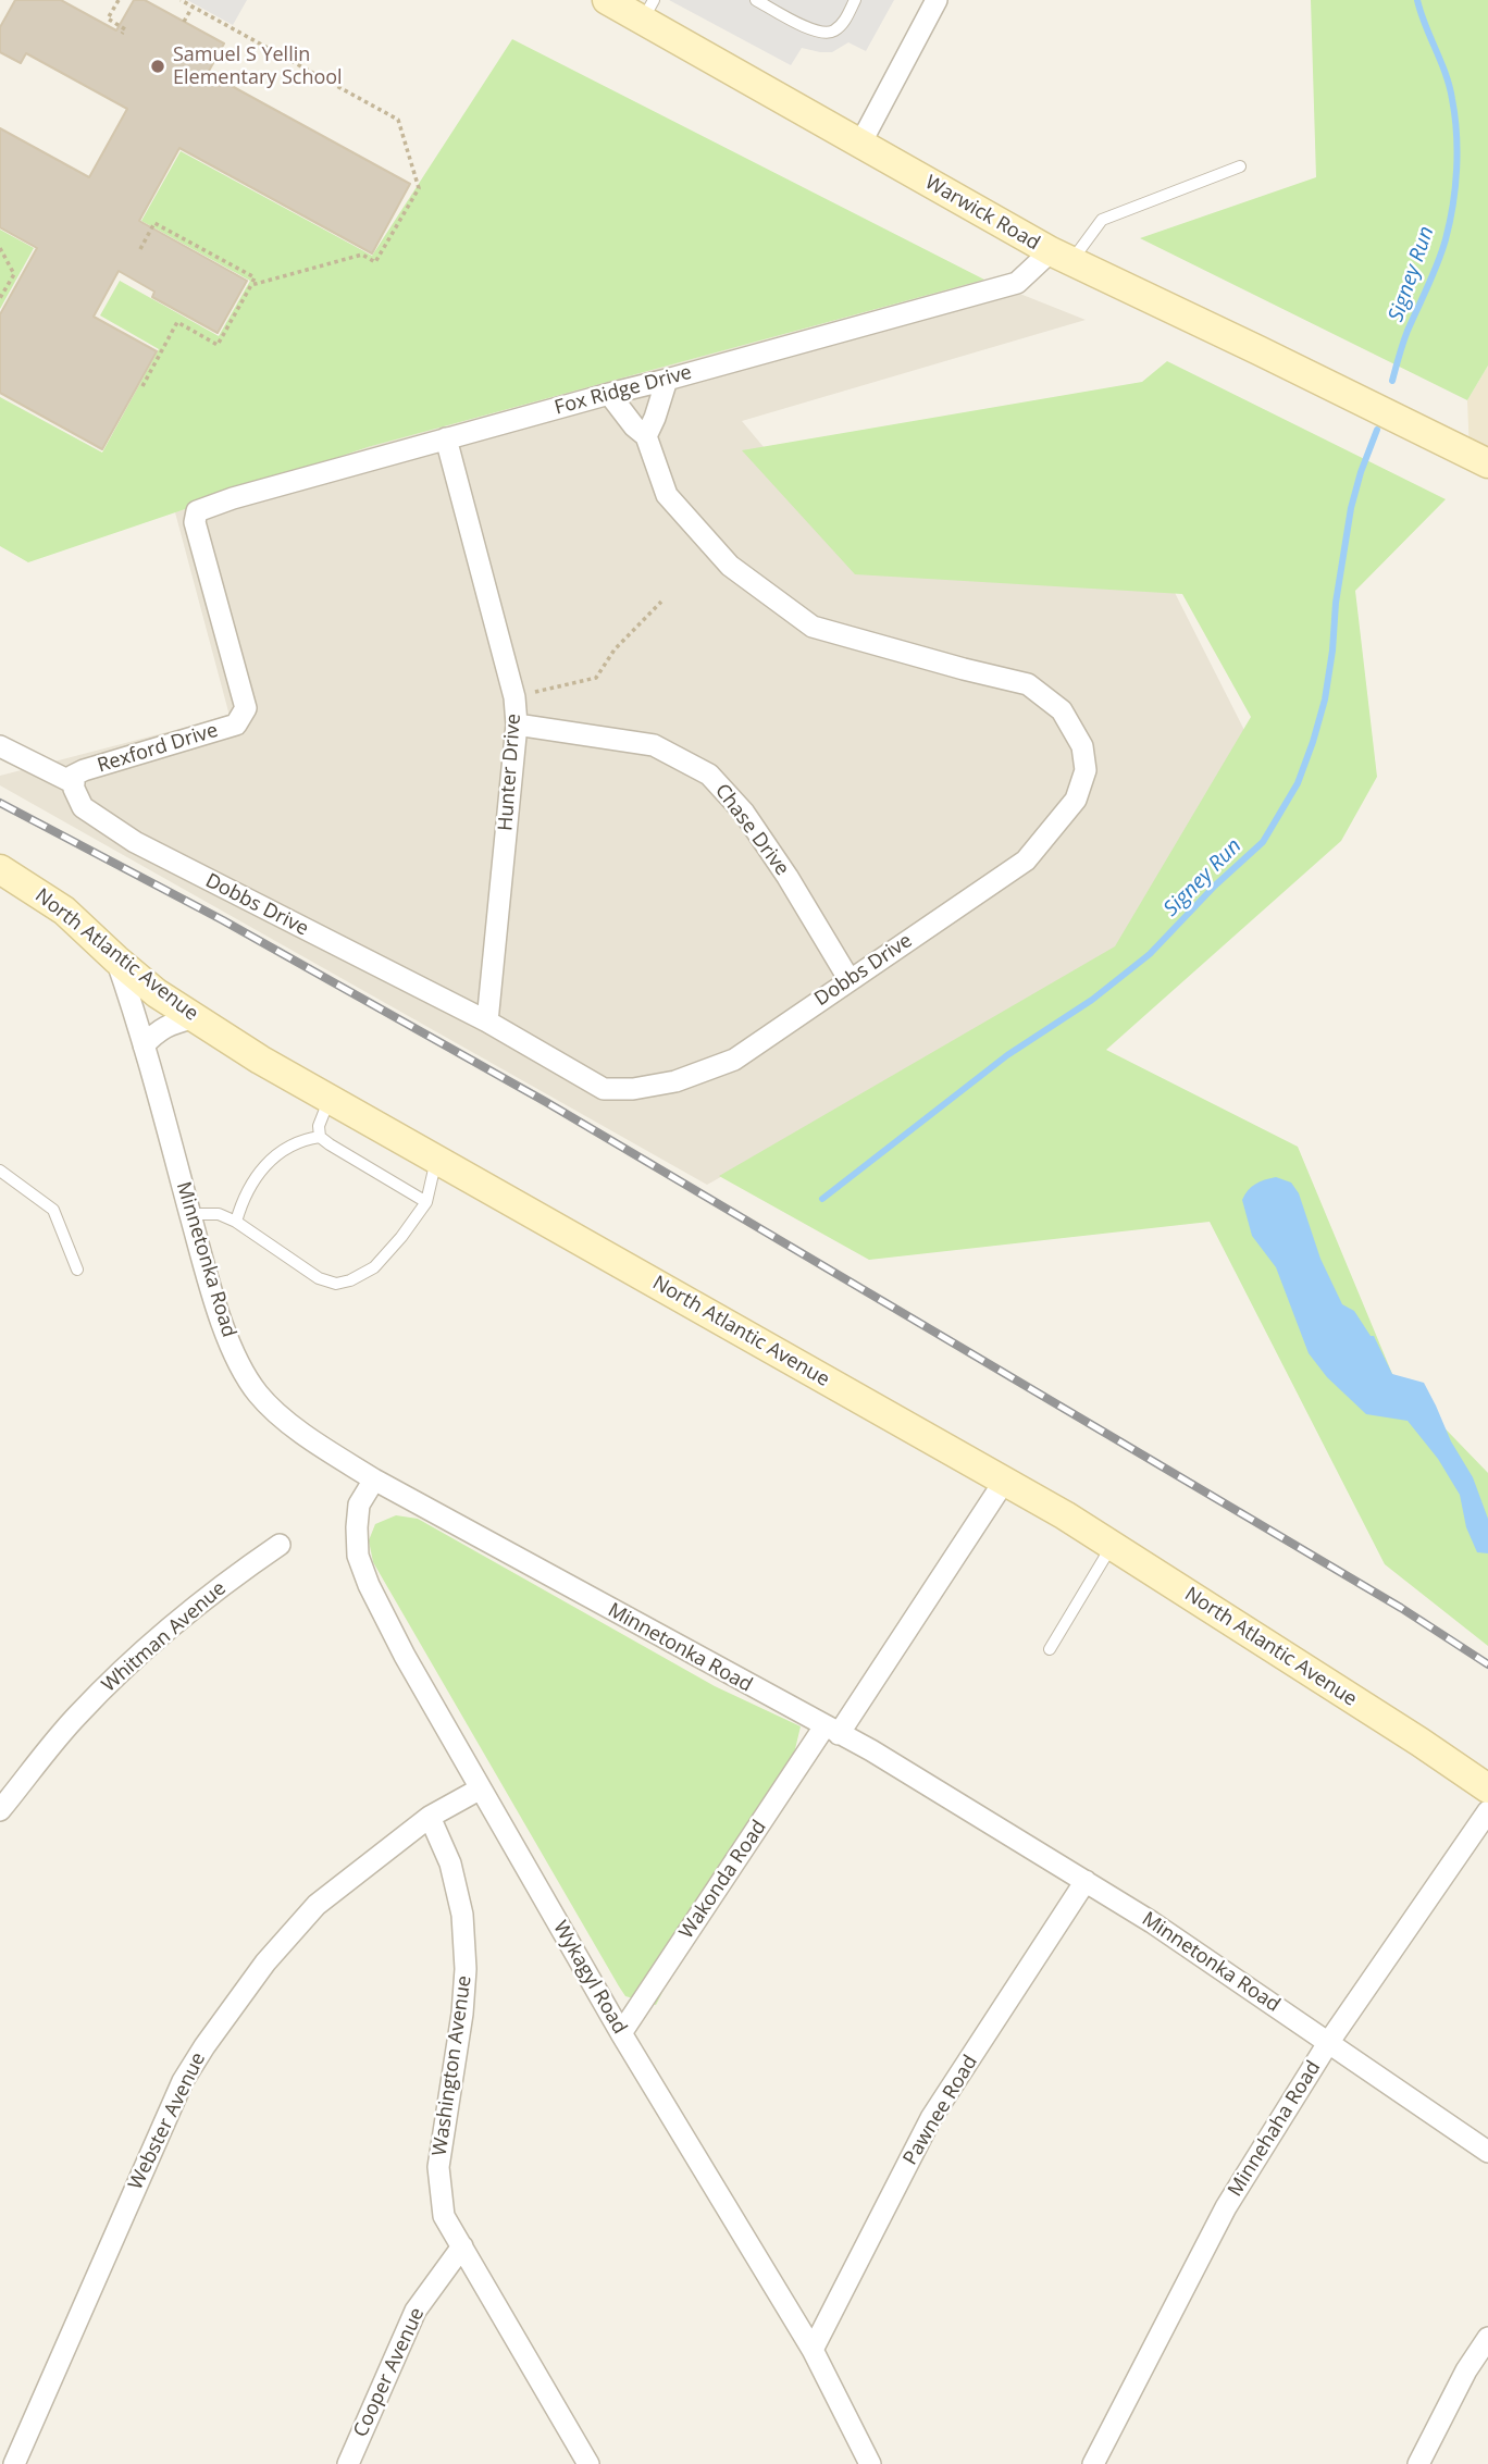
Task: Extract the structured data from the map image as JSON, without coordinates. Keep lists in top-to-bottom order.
{
  "streets": {
    "street": [
      "Warwick Road",
      "Fox Ridge Drive",
      "Rexford Drive",
      "Hunter Drive",
      "Chase Drive",
      "Dobbs Drive",
      "North Atlantic Avenue",
      "Minnetonka Road",
      "Whitman Avenue",
      "Wakonda Road",
      "Wykagyl Road",
      "Washington Avenue",
      "Pawnee Road",
      "Webster Avenue",
      "Minnehaha Road",
      "Cooper Avenue"
    ]
  },
  "crossings": [
    ["Warwick Road", "Fox Ridge Drive"],
    ["Fox Ridge Drive", "Rexford Drive"],
    ["Fox Ridge Drive", "Hunter Drive"],
    ["Fox Ridge Drive", "Dobbs Drive"],
    ["Rexford Drive", "Dobbs Drive"],
    ["Hunter Drive", "Chase Drive"],
    ["Hunter Drive", "Dobbs Drive"],
    ["Chase Drive", "Dobbs Drive"],
    ["North Atlantic Avenue", "Minnetonka Road"],
    ["North Atlantic Avenue", "Wakonda Road"],
    ["Minnetonka Road", "Wakonda Road"],
    ["Minnetonka Road", "Wykagyl Road"],
    ["Minnetonka Road", "Pawnee Road"],
    ["Minnetonka Road", "Minnehaha Road"],
    ["Wakonda Road", "Wykagyl Road"],
    ["Wykagyl Road", "Pawnee Road"],
    ["Wykagyl Road", "Webster Avenue"],
    ["Washington Avenue", "Webster Avenue"],
    ["Washington Avenue", "Cooper Avenue"]
  ],
  "water": ["Signey Run"],
  "places": ["Samuel S Yellin Elementary School"]
}
